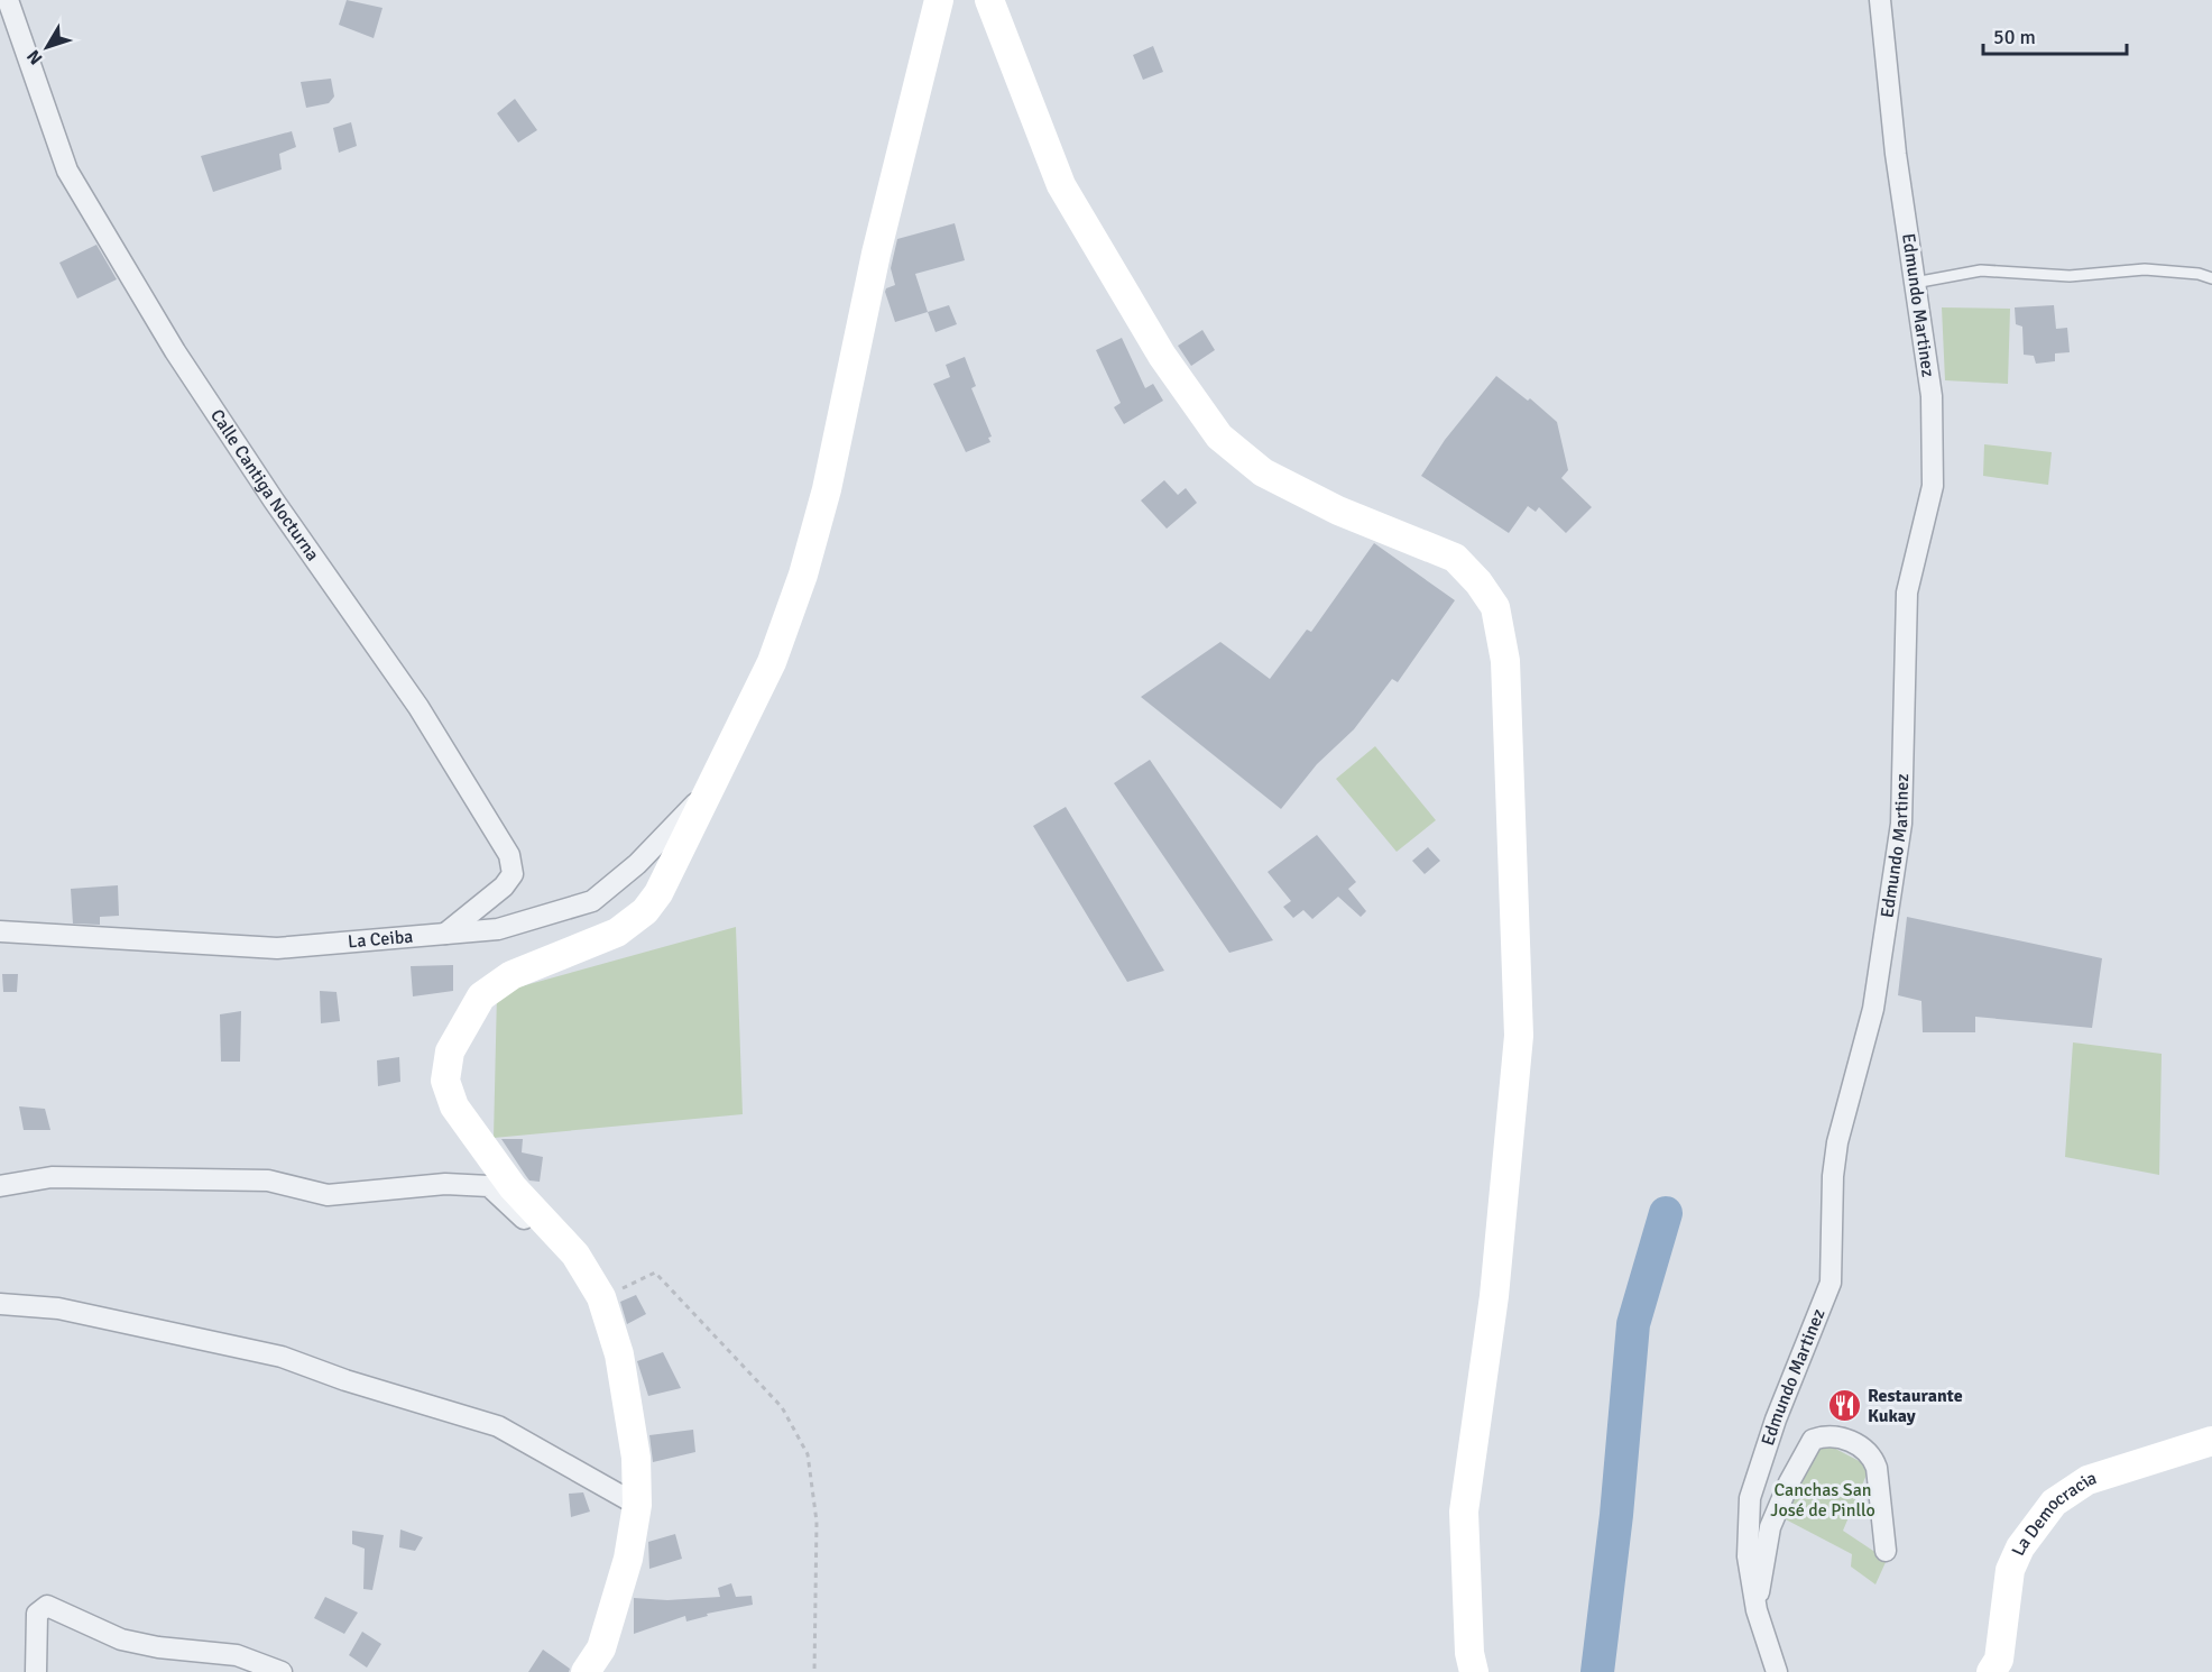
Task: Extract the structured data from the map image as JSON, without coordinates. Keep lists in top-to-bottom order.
{
  "streets": {
    "street": [
      "Edmundo Martinez",
      "Calle Cantiga Nocturna",
      "La Ceiba",
      "La Democracia"
    ]
  },
  "crossings": [
    ["Calle Cantiga Nocturna", "La Ceiba"]
  ],
  "parks": ["Canchas San José de Pinllo"],
  "places": {
    "restaurant": ["Restaurante Kukay"]
  },
  "scale_bar": "50 m",
  "north": "bottom left"
}
